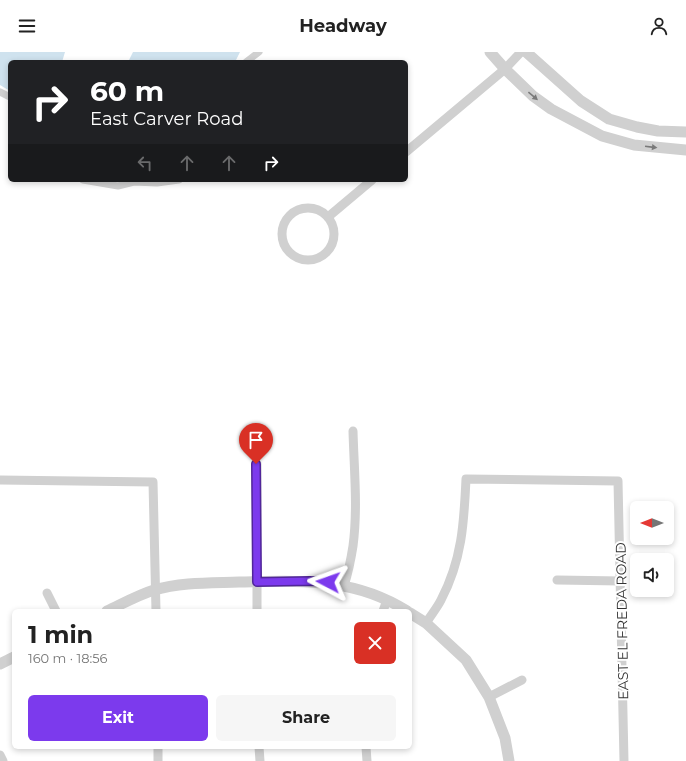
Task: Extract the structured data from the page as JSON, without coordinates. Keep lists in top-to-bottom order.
{
  "streets": {
    "street": ["EAST EL FREDA ROAD"]
  },
  "north": "left",
  "page": {
    "header": "Headway",
    "turn": ["60 m", "East Carver Road"],
    "heading": ["1 min", "160 m · 18:56"],
    "buttons": ["Exit", "Share"]
  }
}
